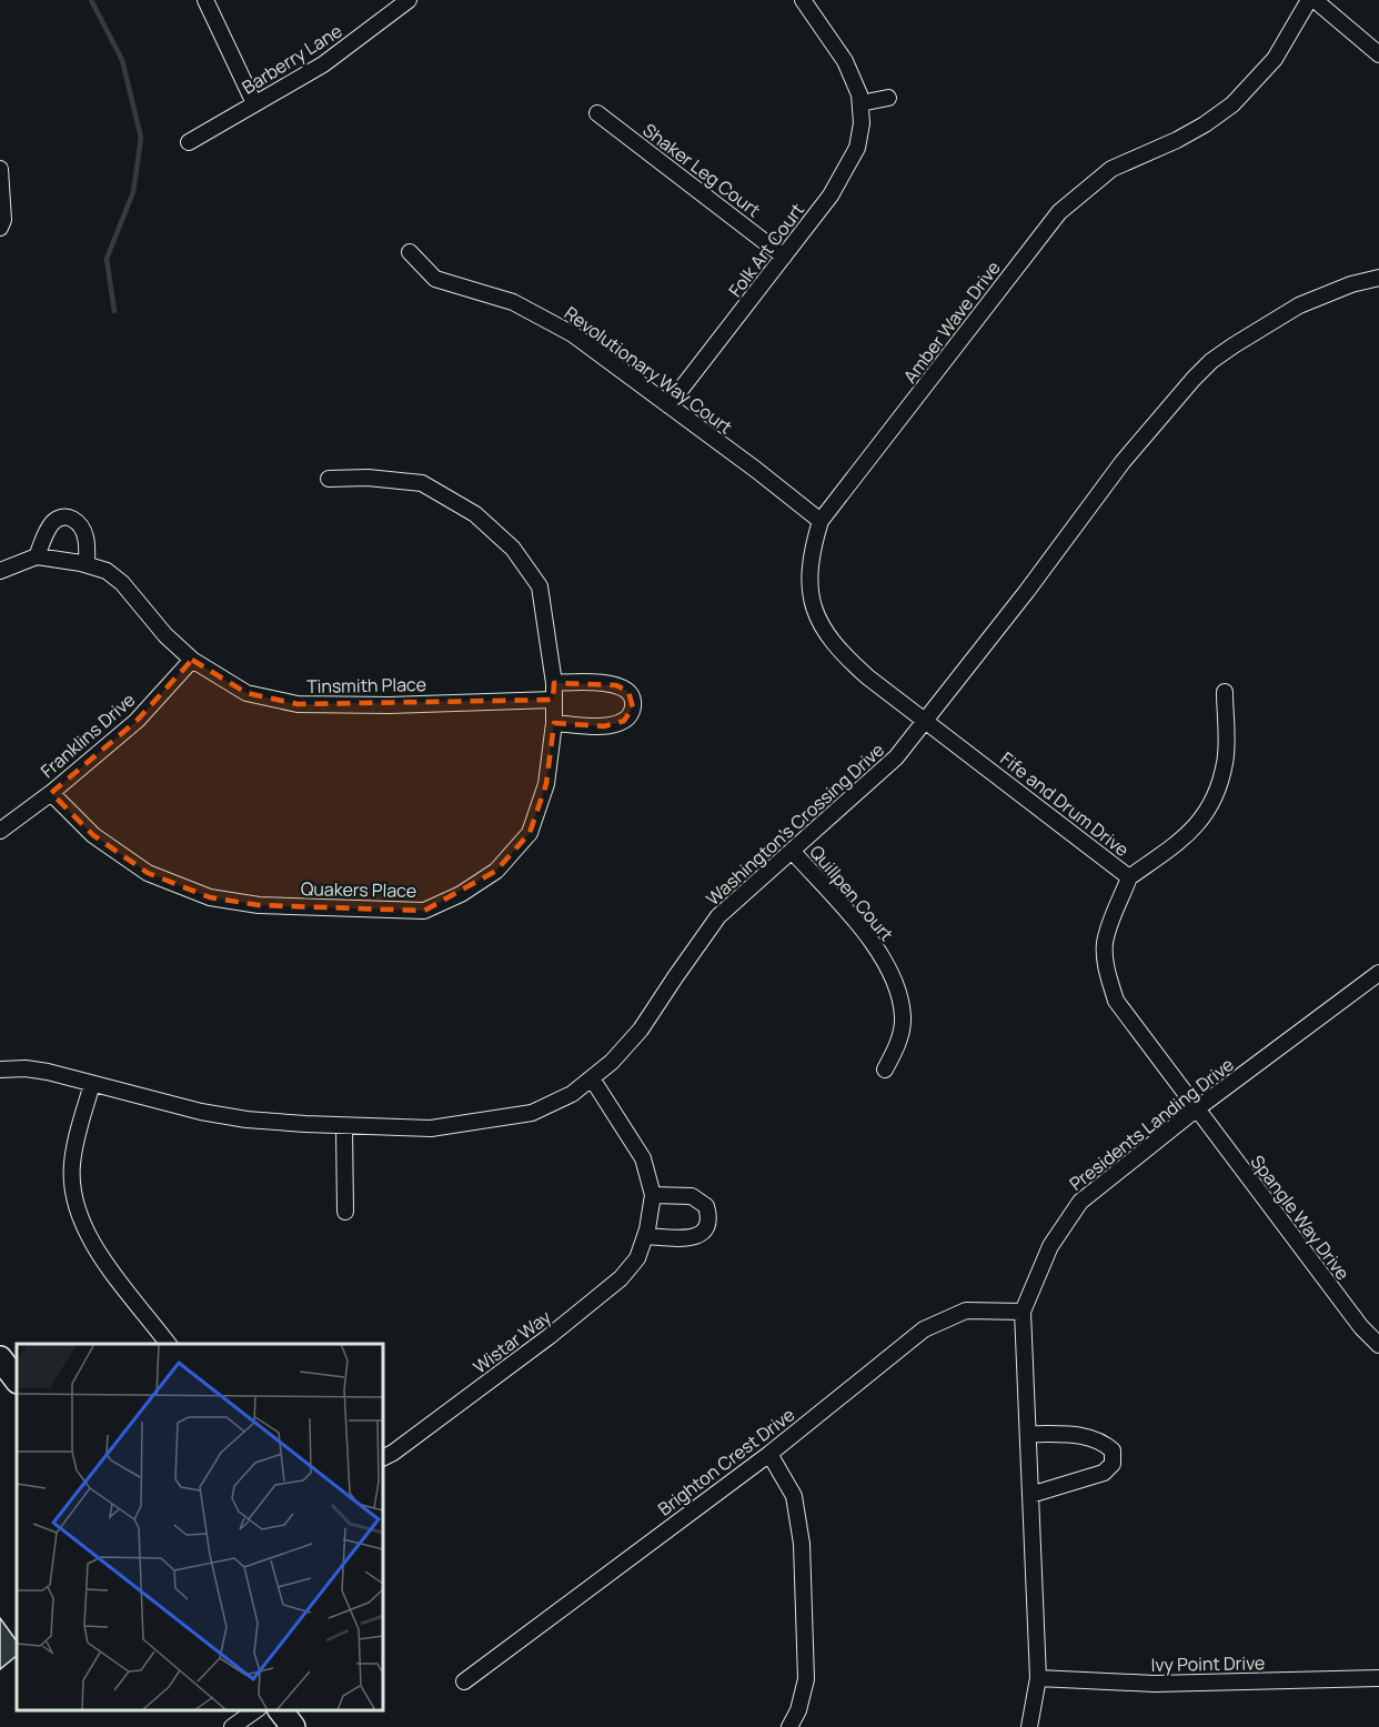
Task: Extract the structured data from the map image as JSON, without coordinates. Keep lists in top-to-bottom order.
{
  "streets": {
    "street": [
      "Barberry Lane",
      "Shaker Leg Court",
      "Folk Art Court",
      "Amber Wave Drive",
      "Revolutionary Way Court",
      "Tinsmith Place",
      "Franklins Drive",
      "Fife and Drum Drive",
      "Washington's Crossing Drive",
      "Quakers Place",
      "Quillpen Court",
      "Presidents Landing Drive",
      "Spangle Way Drive",
      "Wistar Way",
      "Brighton Crest Drive",
      "Ivy Point Drive"
    ]
  },
  "crossings": [
    ["Shaker Leg Court", "Folk Art Court"],
    ["Folk Art Court", "Revolutionary Way Court"],
    ["Amber Wave Drive", "Revolutionary Way Court"],
    ["Amber Wave Drive", "Fife and Drum Drive"],
    ["Amber Wave Drive", "Washington's Crossing Drive"],
    ["Tinsmith Place", "Franklins Drive"],
    ["Tinsmith Place", "Quakers Place"],
    ["Franklins Drive", "Quakers Place"],
    ["Fife and Drum Drive", "Washington's Crossing Drive"],
    ["Fife and Drum Drive", "Presidents Landing Drive"],
    ["Fife and Drum Drive", "Spangle Way Drive"],
    ["Washington's Crossing Drive", "Quillpen Court"],
    ["Washington's Crossing Drive", "Wistar Way"],
    ["Presidents Landing Drive", "Spangle Way Drive"],
    ["Presidents Landing Drive", "Brighton Crest Drive"],
    ["Presidents Landing Drive", "Ivy Point Drive"]
  ]
}
